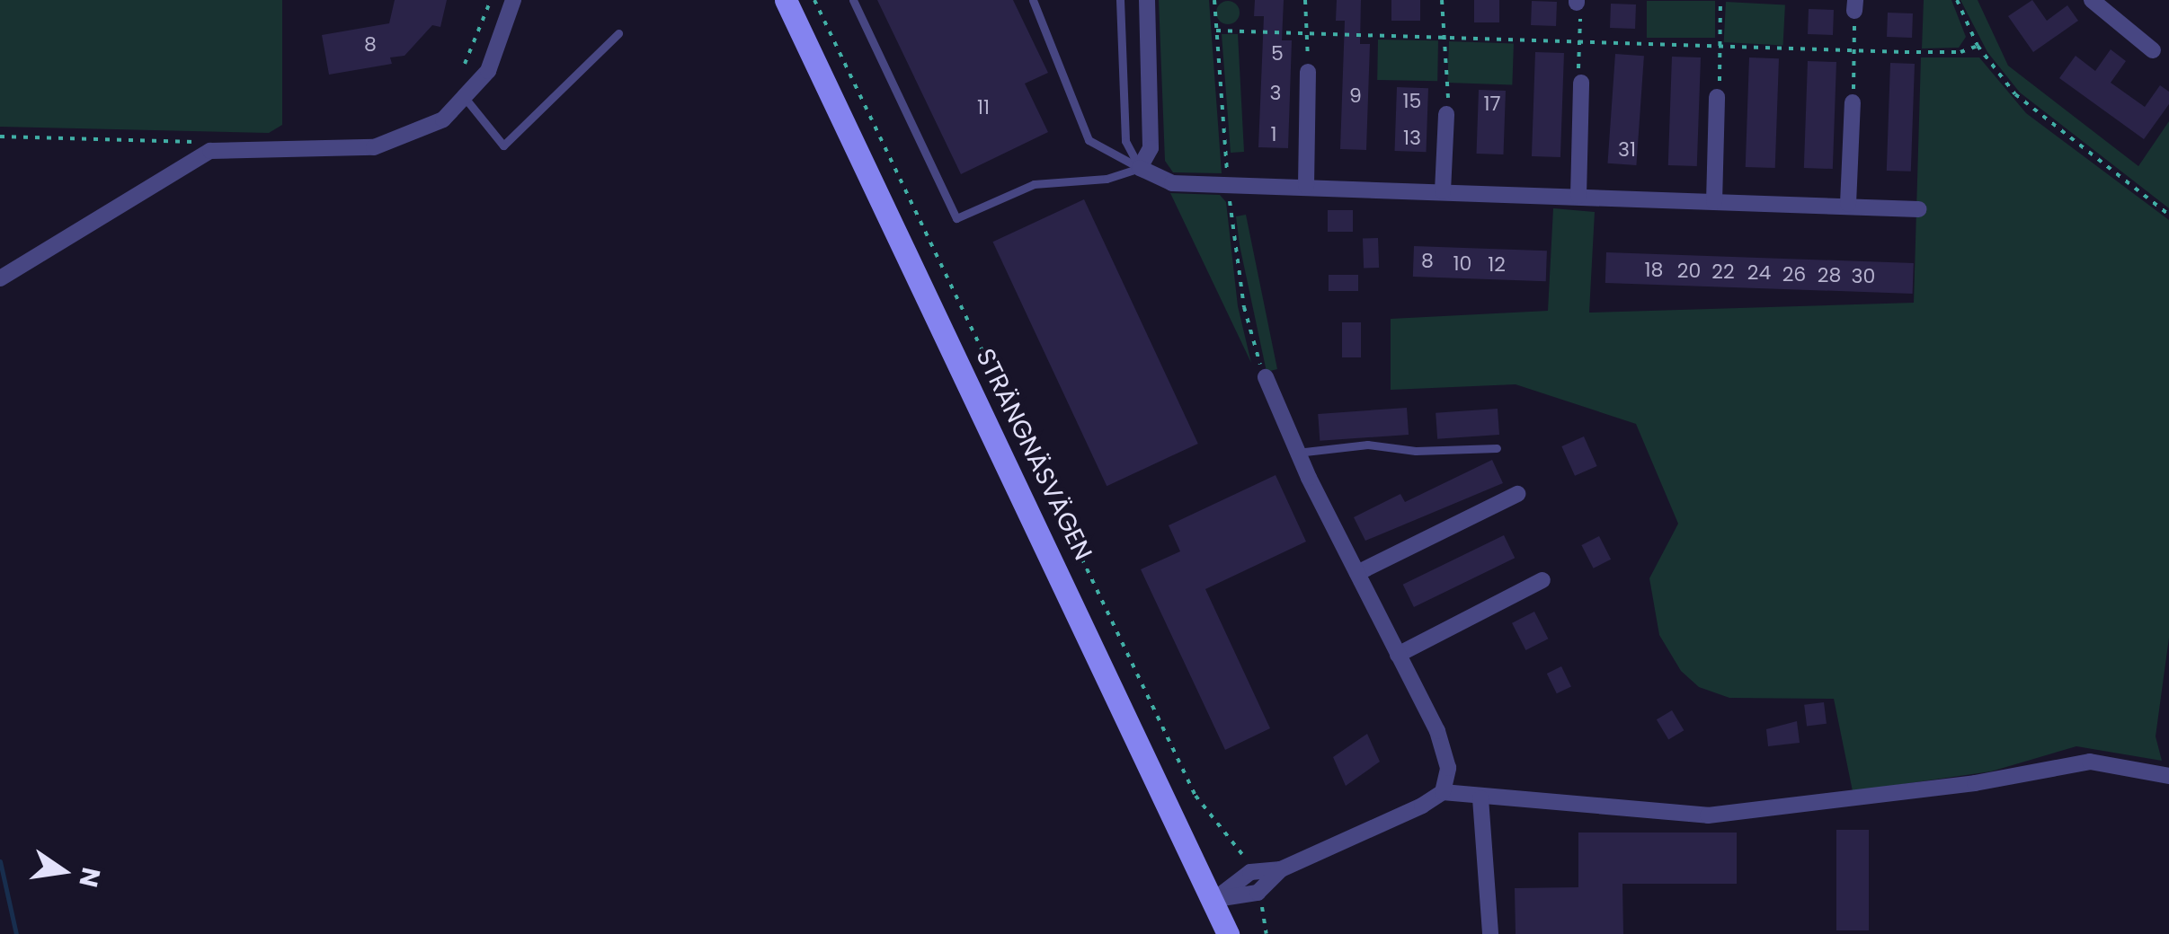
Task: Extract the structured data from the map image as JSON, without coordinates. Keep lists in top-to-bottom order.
{
  "streets": {
    "main road": ["STRÄNGNÄSVÄGEN"]
  },
  "house_numbers": [
    "8",
    "5",
    "3",
    "9",
    "15",
    "17",
    "11",
    "1",
    "13",
    "31",
    "8",
    "10",
    "12",
    "18",
    "20",
    "22",
    "24",
    "26",
    "28",
    "30"
  ],
  "north": "right"
}
